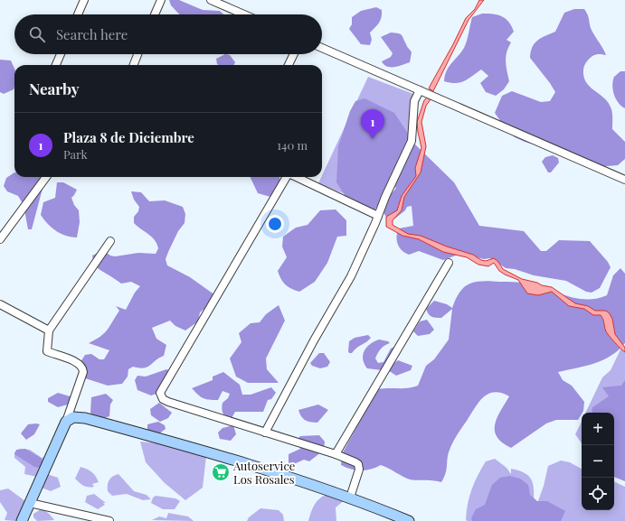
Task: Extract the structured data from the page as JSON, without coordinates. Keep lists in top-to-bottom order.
{
  "places": {
    "supermarket": ["Autoservice Los Rosales"]
  },
  "page": {
    "search": "Search here",
    "heading": "Nearby",
    "pins": "1",
    "list": [
      {
        "mark": "1",
        "name": "Plaza 8 de Diciembre",
        "note": "Park",
        "value": "140 m"
      }
    ],
    "map_buttons": ["+", "−"]
  }
}
